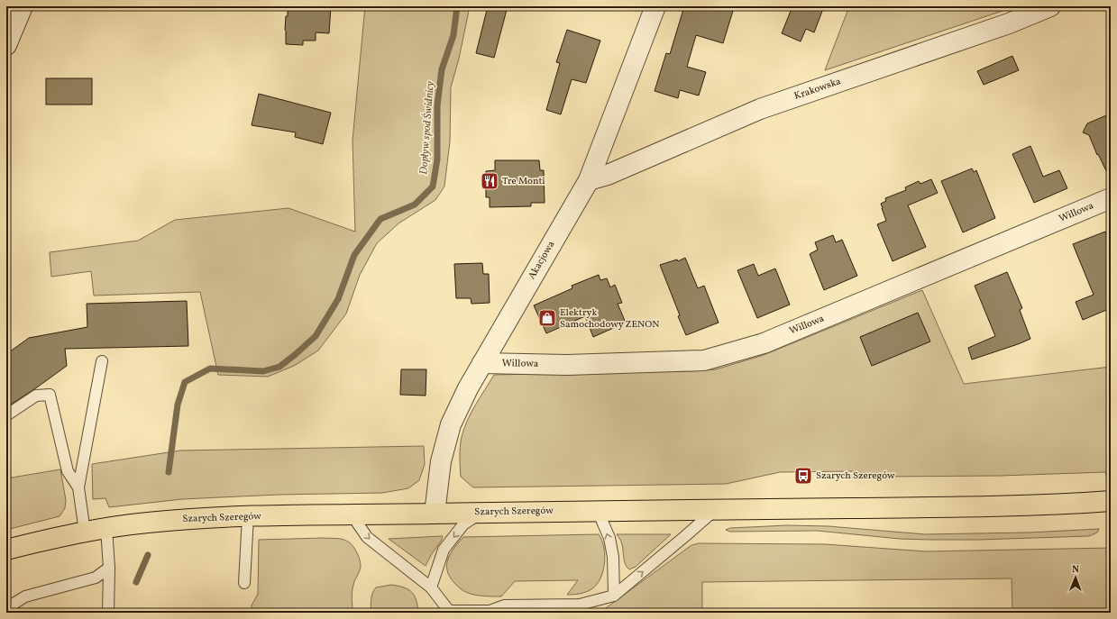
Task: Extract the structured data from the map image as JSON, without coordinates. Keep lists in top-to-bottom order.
{
  "streets": {
    "main road": ["Szarych Szeregów"],
    "street": ["Krakowska", "Willowa", "Akacjowa"]
  },
  "crossings": [
    ["Krakowska", "Akacjowa"],
    ["Willowa", "Akacjowa"],
    ["Akacjowa", "Szarych Szeregów"]
  ],
  "water": ["Dopływ spod Świdnicy"],
  "places": {
    "restaurant": ["Tre Monti"],
    "shop": ["Elektryk Samochodowy ZENON"],
    "bus stop": ["Szarych Szeregów"]
  },
  "north": "top"
}
